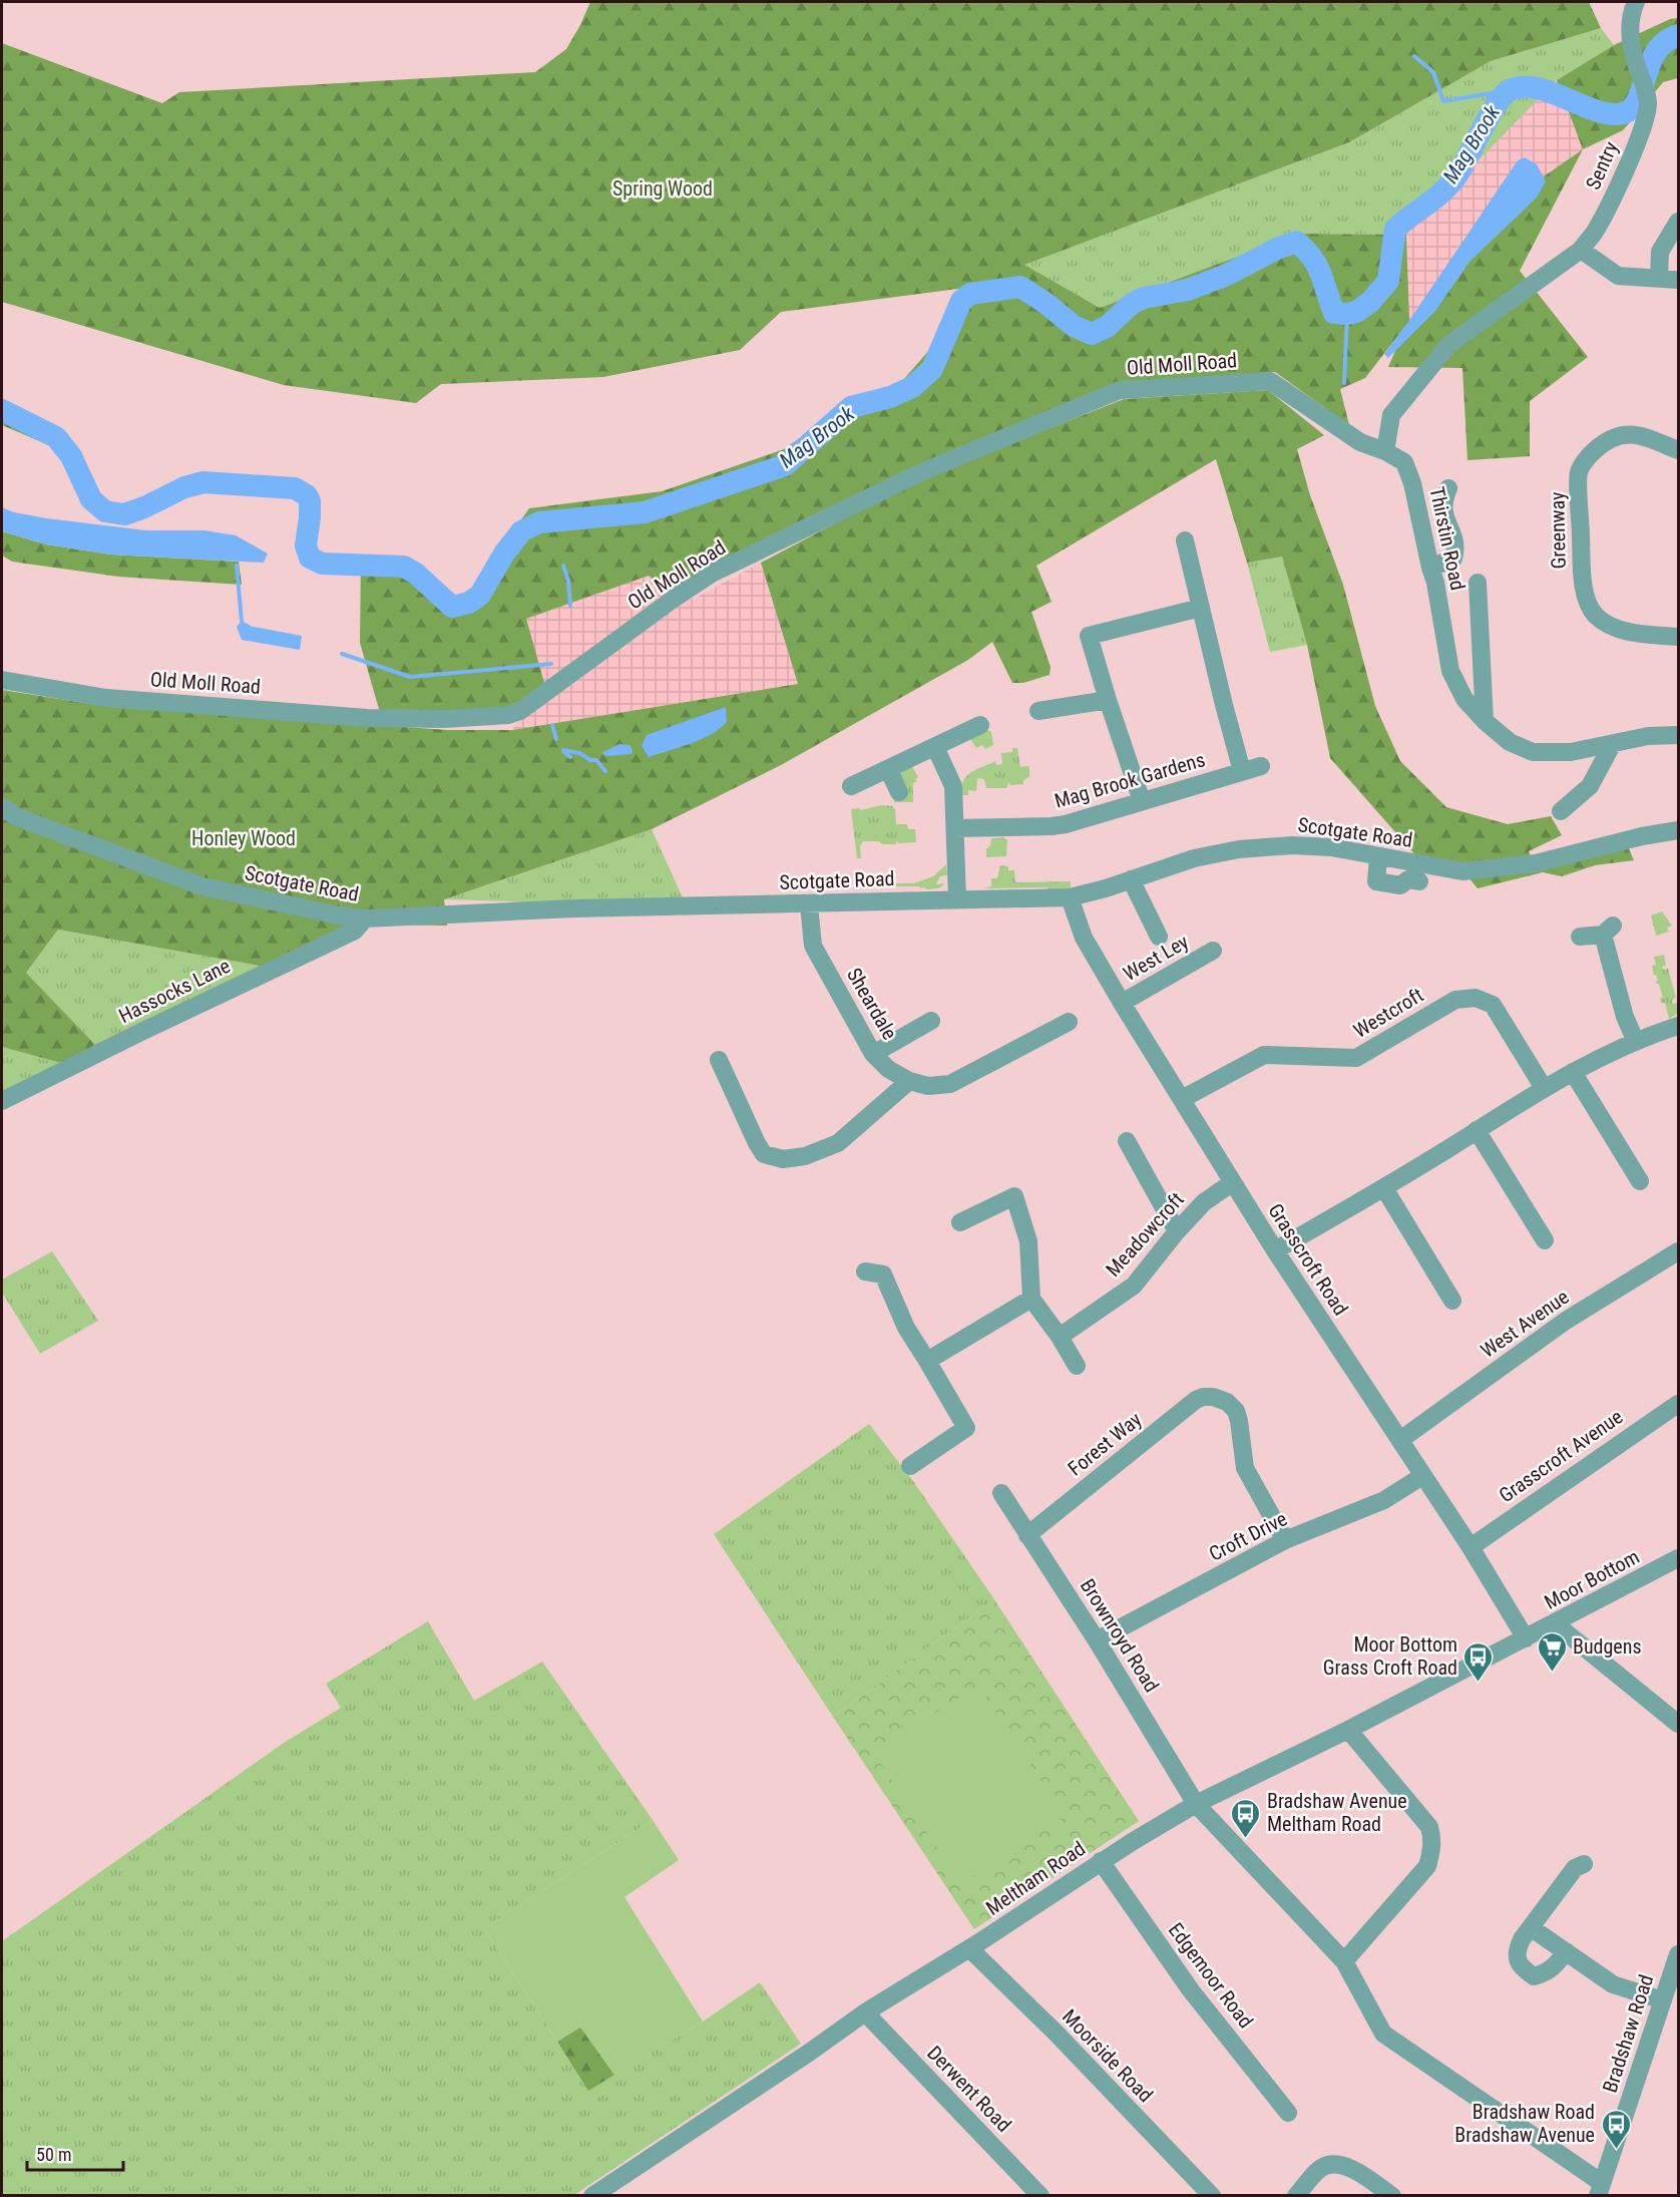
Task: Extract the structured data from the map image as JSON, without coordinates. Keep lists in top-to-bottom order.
{
  "streets": {
    "street": [
      "Sentry",
      "Old Moll Road",
      "Greenway",
      "Thirstin Road",
      "Mag Brook Gardens",
      "Scotgate Road",
      "West Ley",
      "Hassocks Lane",
      "Sheardale",
      "Westcroft",
      "Meadowcroft",
      "Grasscroft Road",
      "West Avenue",
      "Forest Way",
      "Grasscroft Avenue",
      "Croft Drive",
      "Moor Bottom",
      "Brownroyd Road",
      "Meltham Road",
      "Edgemoor Road",
      "Bradshaw Road",
      "Moorside Road",
      "Derwent Road"
    ]
  },
  "crossings": [
    ["Old Moll Road", "Thirstin Road"],
    ["Scotgate Road", "Hassocks Lane"],
    ["Scotgate Road", "Sheardale"],
    ["Scotgate Road", "Grasscroft Road"],
    ["West Ley", "Grasscroft Road"],
    ["Westcroft", "Grasscroft Road"],
    ["Meadowcroft", "Grasscroft Road"],
    ["Grasscroft Road", "West Avenue"],
    ["Grasscroft Road", "Grasscroft Avenue"],
    ["Grasscroft Road", "Croft Drive"],
    ["Grasscroft Road", "Moor Bottom"],
    ["Grasscroft Road", "Meltham Road"],
    ["Forest Way", "Croft Drive"],
    ["Forest Way", "Brownroyd Road"],
    ["Croft Drive", "Brownroyd Road"],
    ["Moor Bottom", "Meltham Road"],
    ["Brownroyd Road", "Meltham Road"],
    ["Brownroyd Road", "Bradshaw Road"],
    ["Meltham Road", "Edgemoor Road"],
    ["Meltham Road", "Moorside Road"],
    ["Meltham Road", "Derwent Road"]
  ],
  "water": ["Mag Brook"],
  "parks": ["Spring Wood", "Honley Wood"],
  "places": {
    "supermarket": ["Budgens"],
    "bus stop": ["Moor Bottom Grass Croft Road", "Bradshaw Avenue Meltham Road", "Bradshaw Road Bradshaw Avenue"]
  },
  "scale_bar": "50 m"
}
